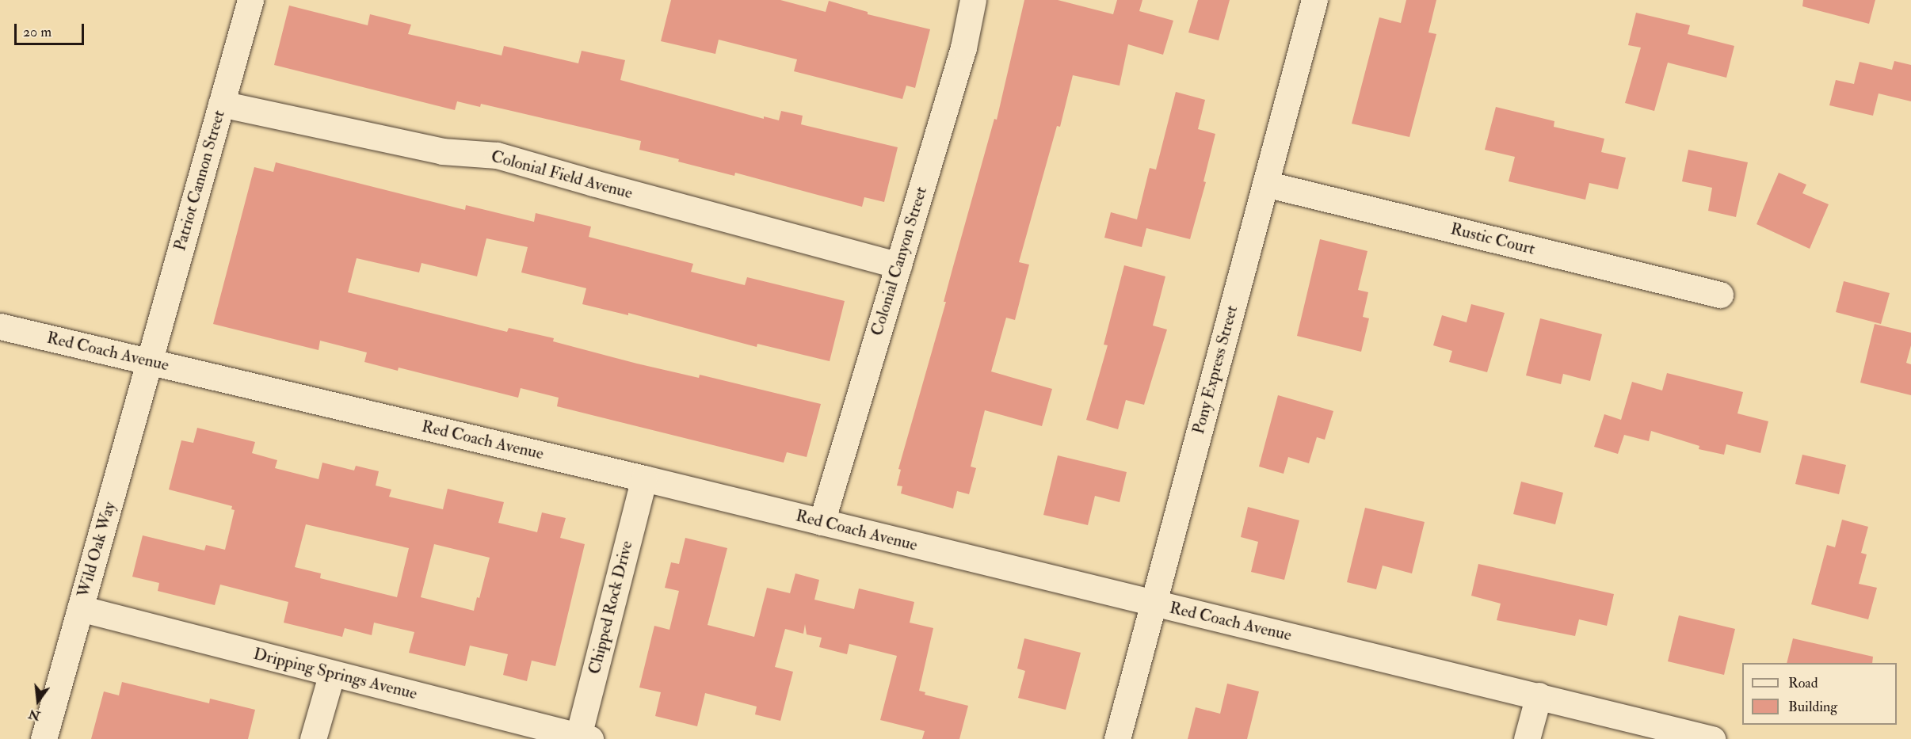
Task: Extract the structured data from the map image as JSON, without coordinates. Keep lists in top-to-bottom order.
{
  "streets": {
    "street": [
      "Colonial Field Avenue",
      "Patriot Cannon Street",
      "Rustic Court",
      "Colonial Canyon Street",
      "Red Coach Avenue",
      "Pony Express Street",
      "Wild Oak Way",
      "Chipped Rock Drive",
      "Dripping Springs Avenue"
    ]
  },
  "crossings": [
    ["Colonial Field Avenue", "Patriot Cannon Street"],
    ["Colonial Field Avenue", "Colonial Canyon Street"],
    ["Patriot Cannon Street", "Red Coach Avenue"],
    ["Patriot Cannon Street", "Wild Oak Way"],
    ["Rustic Court", "Pony Express Street"],
    ["Colonial Canyon Street", "Red Coach Avenue"],
    ["Red Coach Avenue", "Pony Express Street"],
    ["Red Coach Avenue", "Wild Oak Way"],
    ["Red Coach Avenue", "Chipped Rock Drive"],
    ["Wild Oak Way", "Dripping Springs Avenue"],
    ["Chipped Rock Drive", "Dripping Springs Avenue"]
  ],
  "legend": ["Road", "Building"],
  "scale_bar": "20 m",
  "north": "bottom"
}
